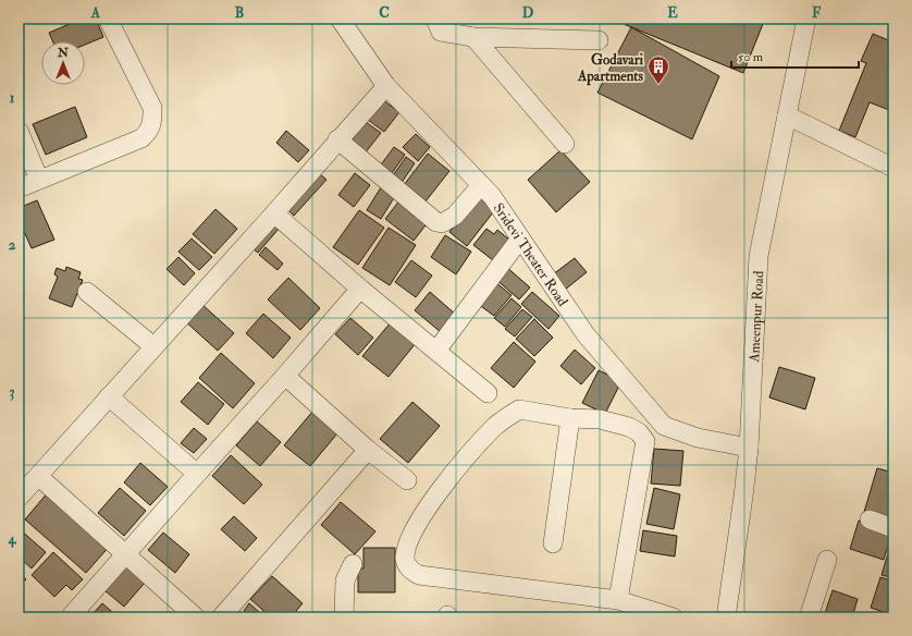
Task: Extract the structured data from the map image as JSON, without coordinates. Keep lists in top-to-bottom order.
{
  "streets": {
    "street": ["Sridevi Theater Road", "Ameenpur Road"]
  },
  "crossings": [
    ["Sridevi Theater Road", "Ameenpur Road"]
  ],
  "places": {
    "building": ["Godavari Apartments"]
  },
  "scale_bar": "50 m",
  "north": "top",
  "grid": {
    "columns": [
      "A",
      "B",
      "C",
      "D",
      "E",
      "F"
    ],
    "rows": [
      "1",
      "2",
      "3",
      "4"
    ]
  }
}
